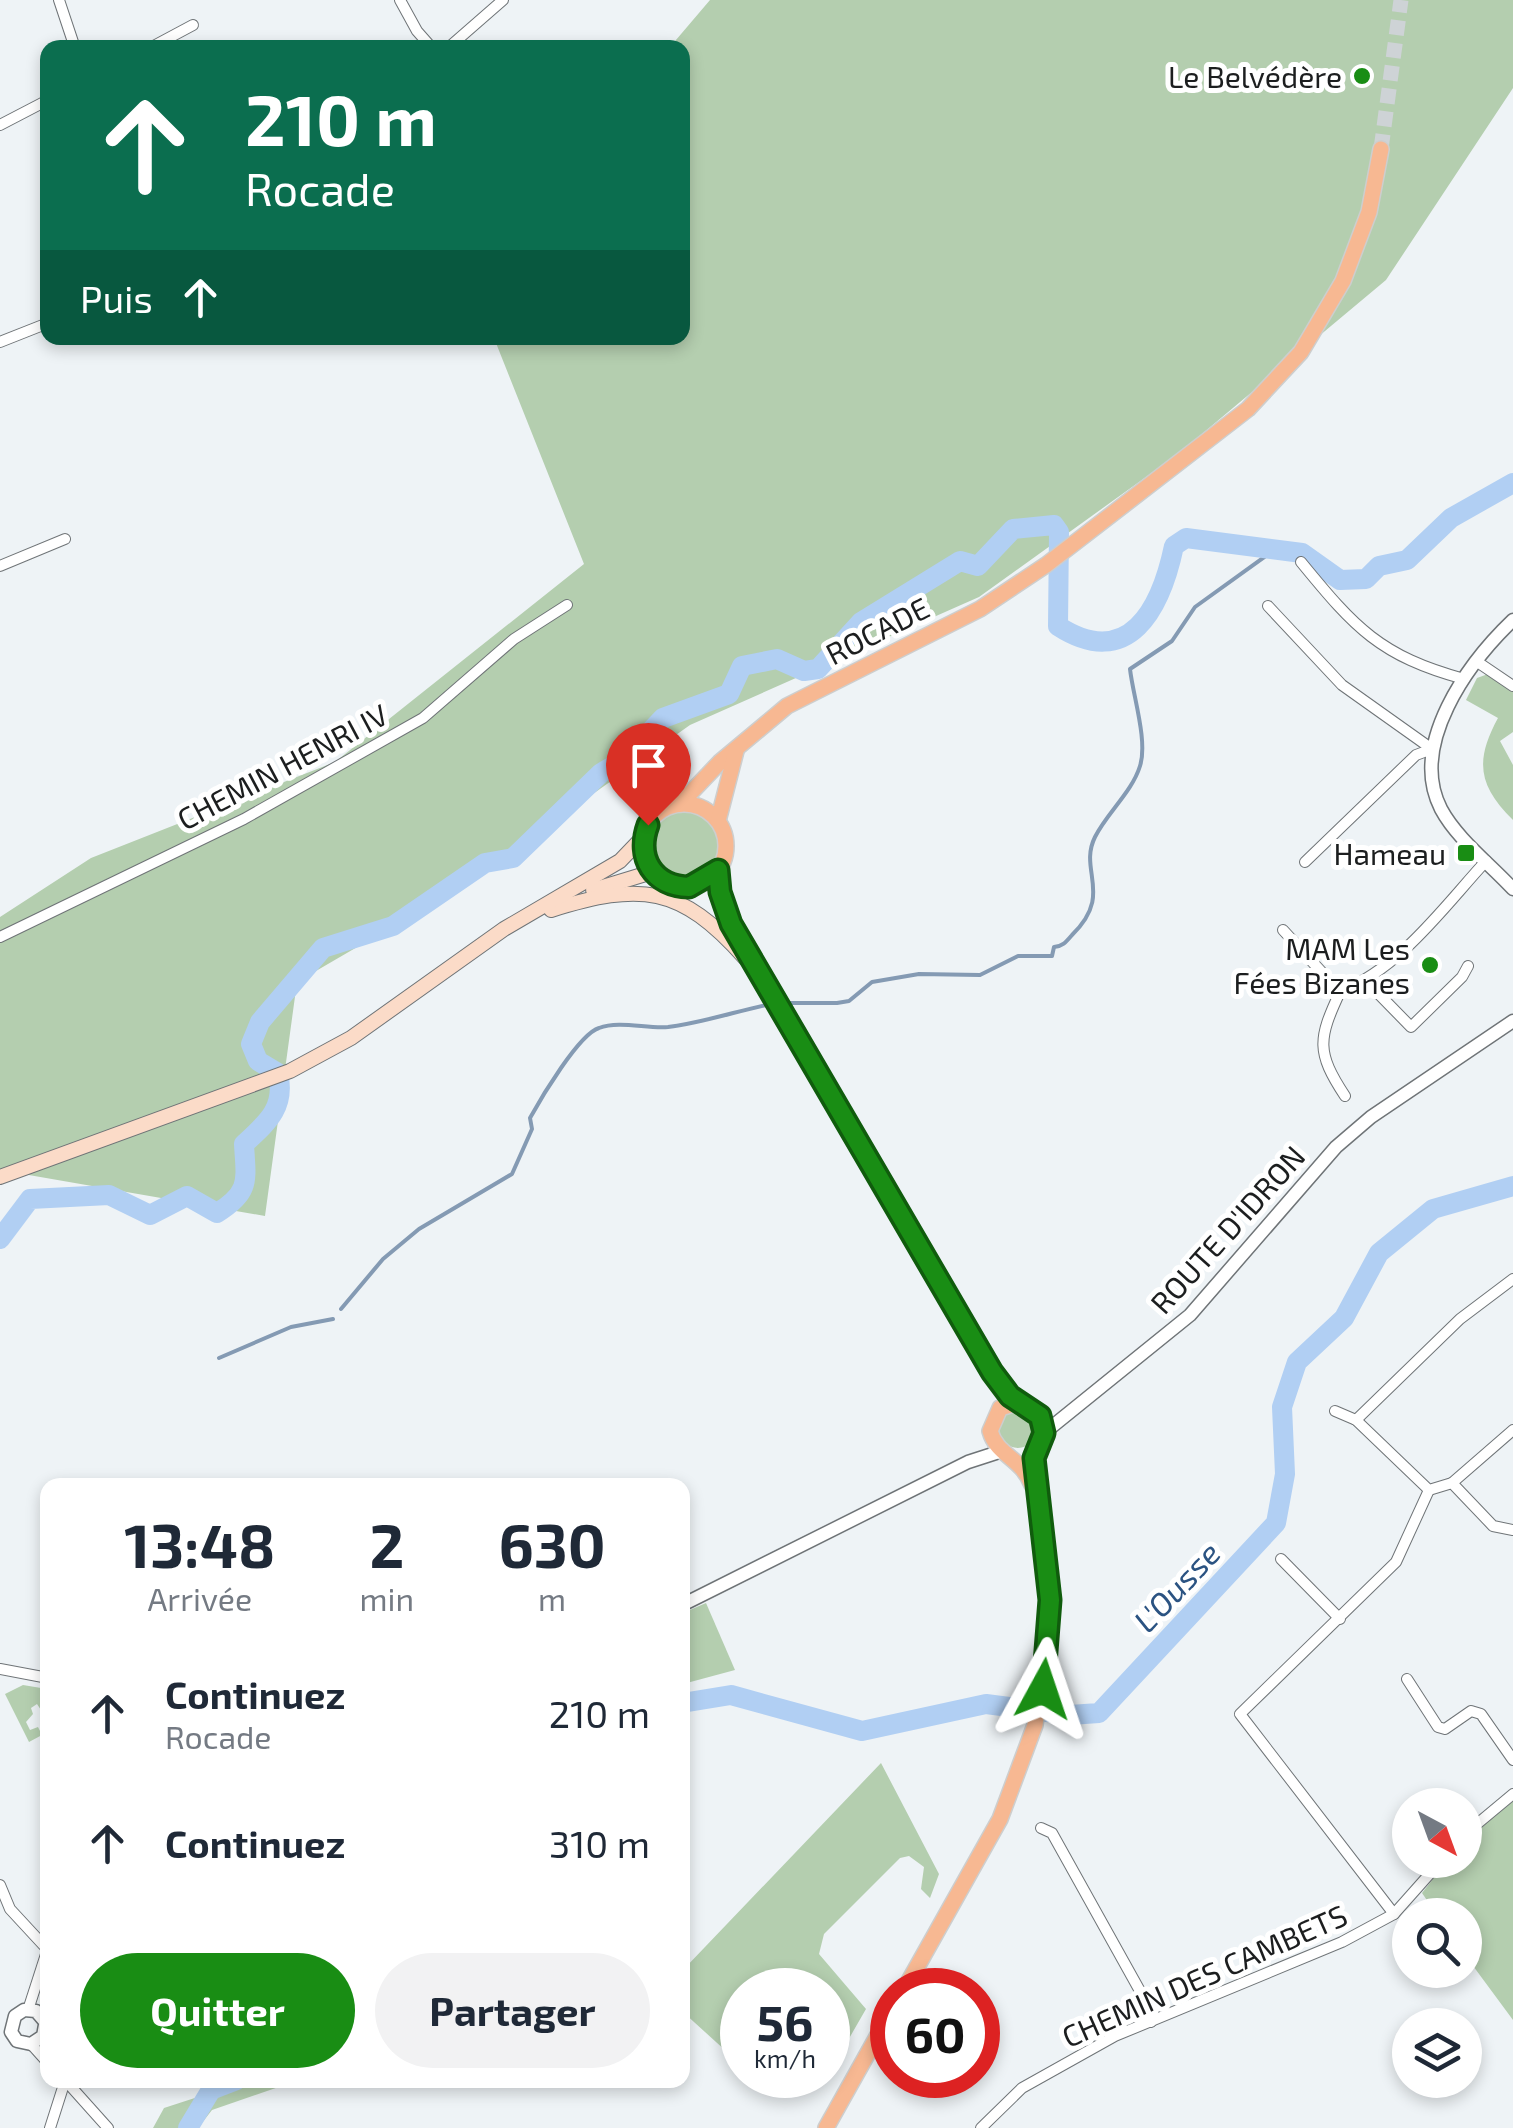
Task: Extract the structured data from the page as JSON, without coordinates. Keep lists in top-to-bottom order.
{
  "streets": {
    "main road": ["ROCADE"],
    "street": ["CHEMIN HENRI IV", "ROUTE D'IDRON", "CHEMIN DES CAMBETS"]
  },
  "water": ["L'Ousse"],
  "places": {
    "other": ["Le Belvédère", "MAM Les Fées Bizanes"],
    "transit": ["Hameau"]
  },
  "north": "bottom right",
  "page": {
    "turn": ["210 m", "Rocade"],
    "then": "Puis",
    "eta": [
      "13:48",
      "Arrivée",
      "2",
      "min",
      "630",
      "m"
    ],
    "list": [
      {
        "name": "Continuez",
        "note": "Rocade",
        "value": "210 m"
      },
      {
        "name": "Continuez",
        "value": "310 m"
      }
    ],
    "buttons": ["Quitter", "Partager"],
    "speed": "56 km/h",
    "limit": "60"
  }
}
